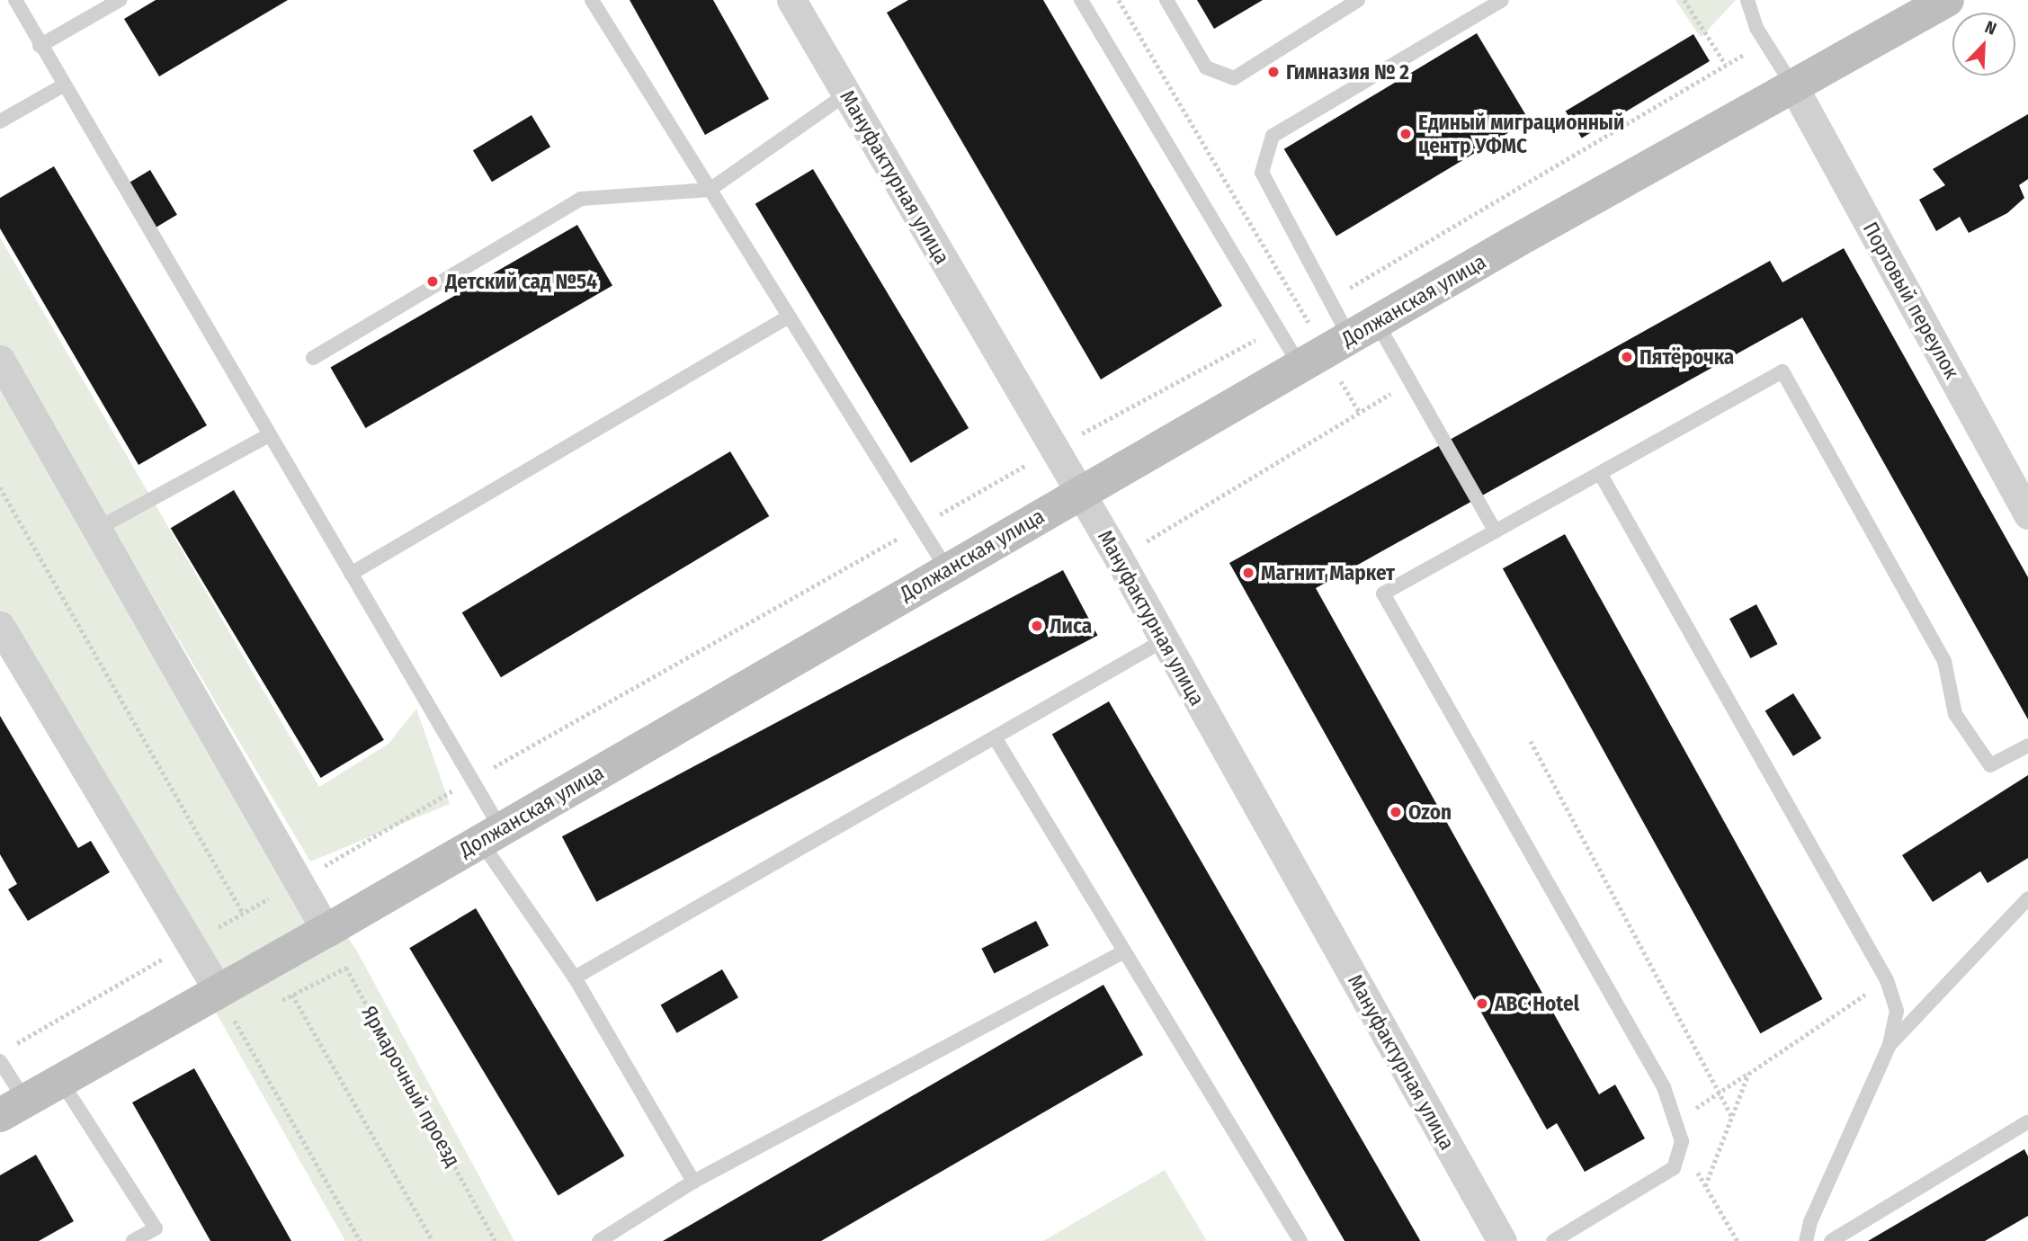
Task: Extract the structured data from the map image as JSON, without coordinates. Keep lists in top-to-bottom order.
{
  "streets": {
    "main road": ["Должанская улица"],
    "street": ["Мануфактурная улица", "Портовый переулок"],
    "path": ["Ярмарочный проезд"]
  },
  "crossings": [
    ["Мануфактурная улица", "Должанская улица"],
    ["Должанская улица", "Портовый переулок"],
    ["Должанская улица", "Ярмарочный проезд"]
  ],
  "places": [
    "Гимназия № 2",
    "Единый миграционный центр УФМС",
    "Детский сад №54",
    "Пятёрочка",
    "Магнит Маркет",
    "Лиса",
    "Ozon",
    "ABC Hotel"
  ],
  "north": "top right"
}
